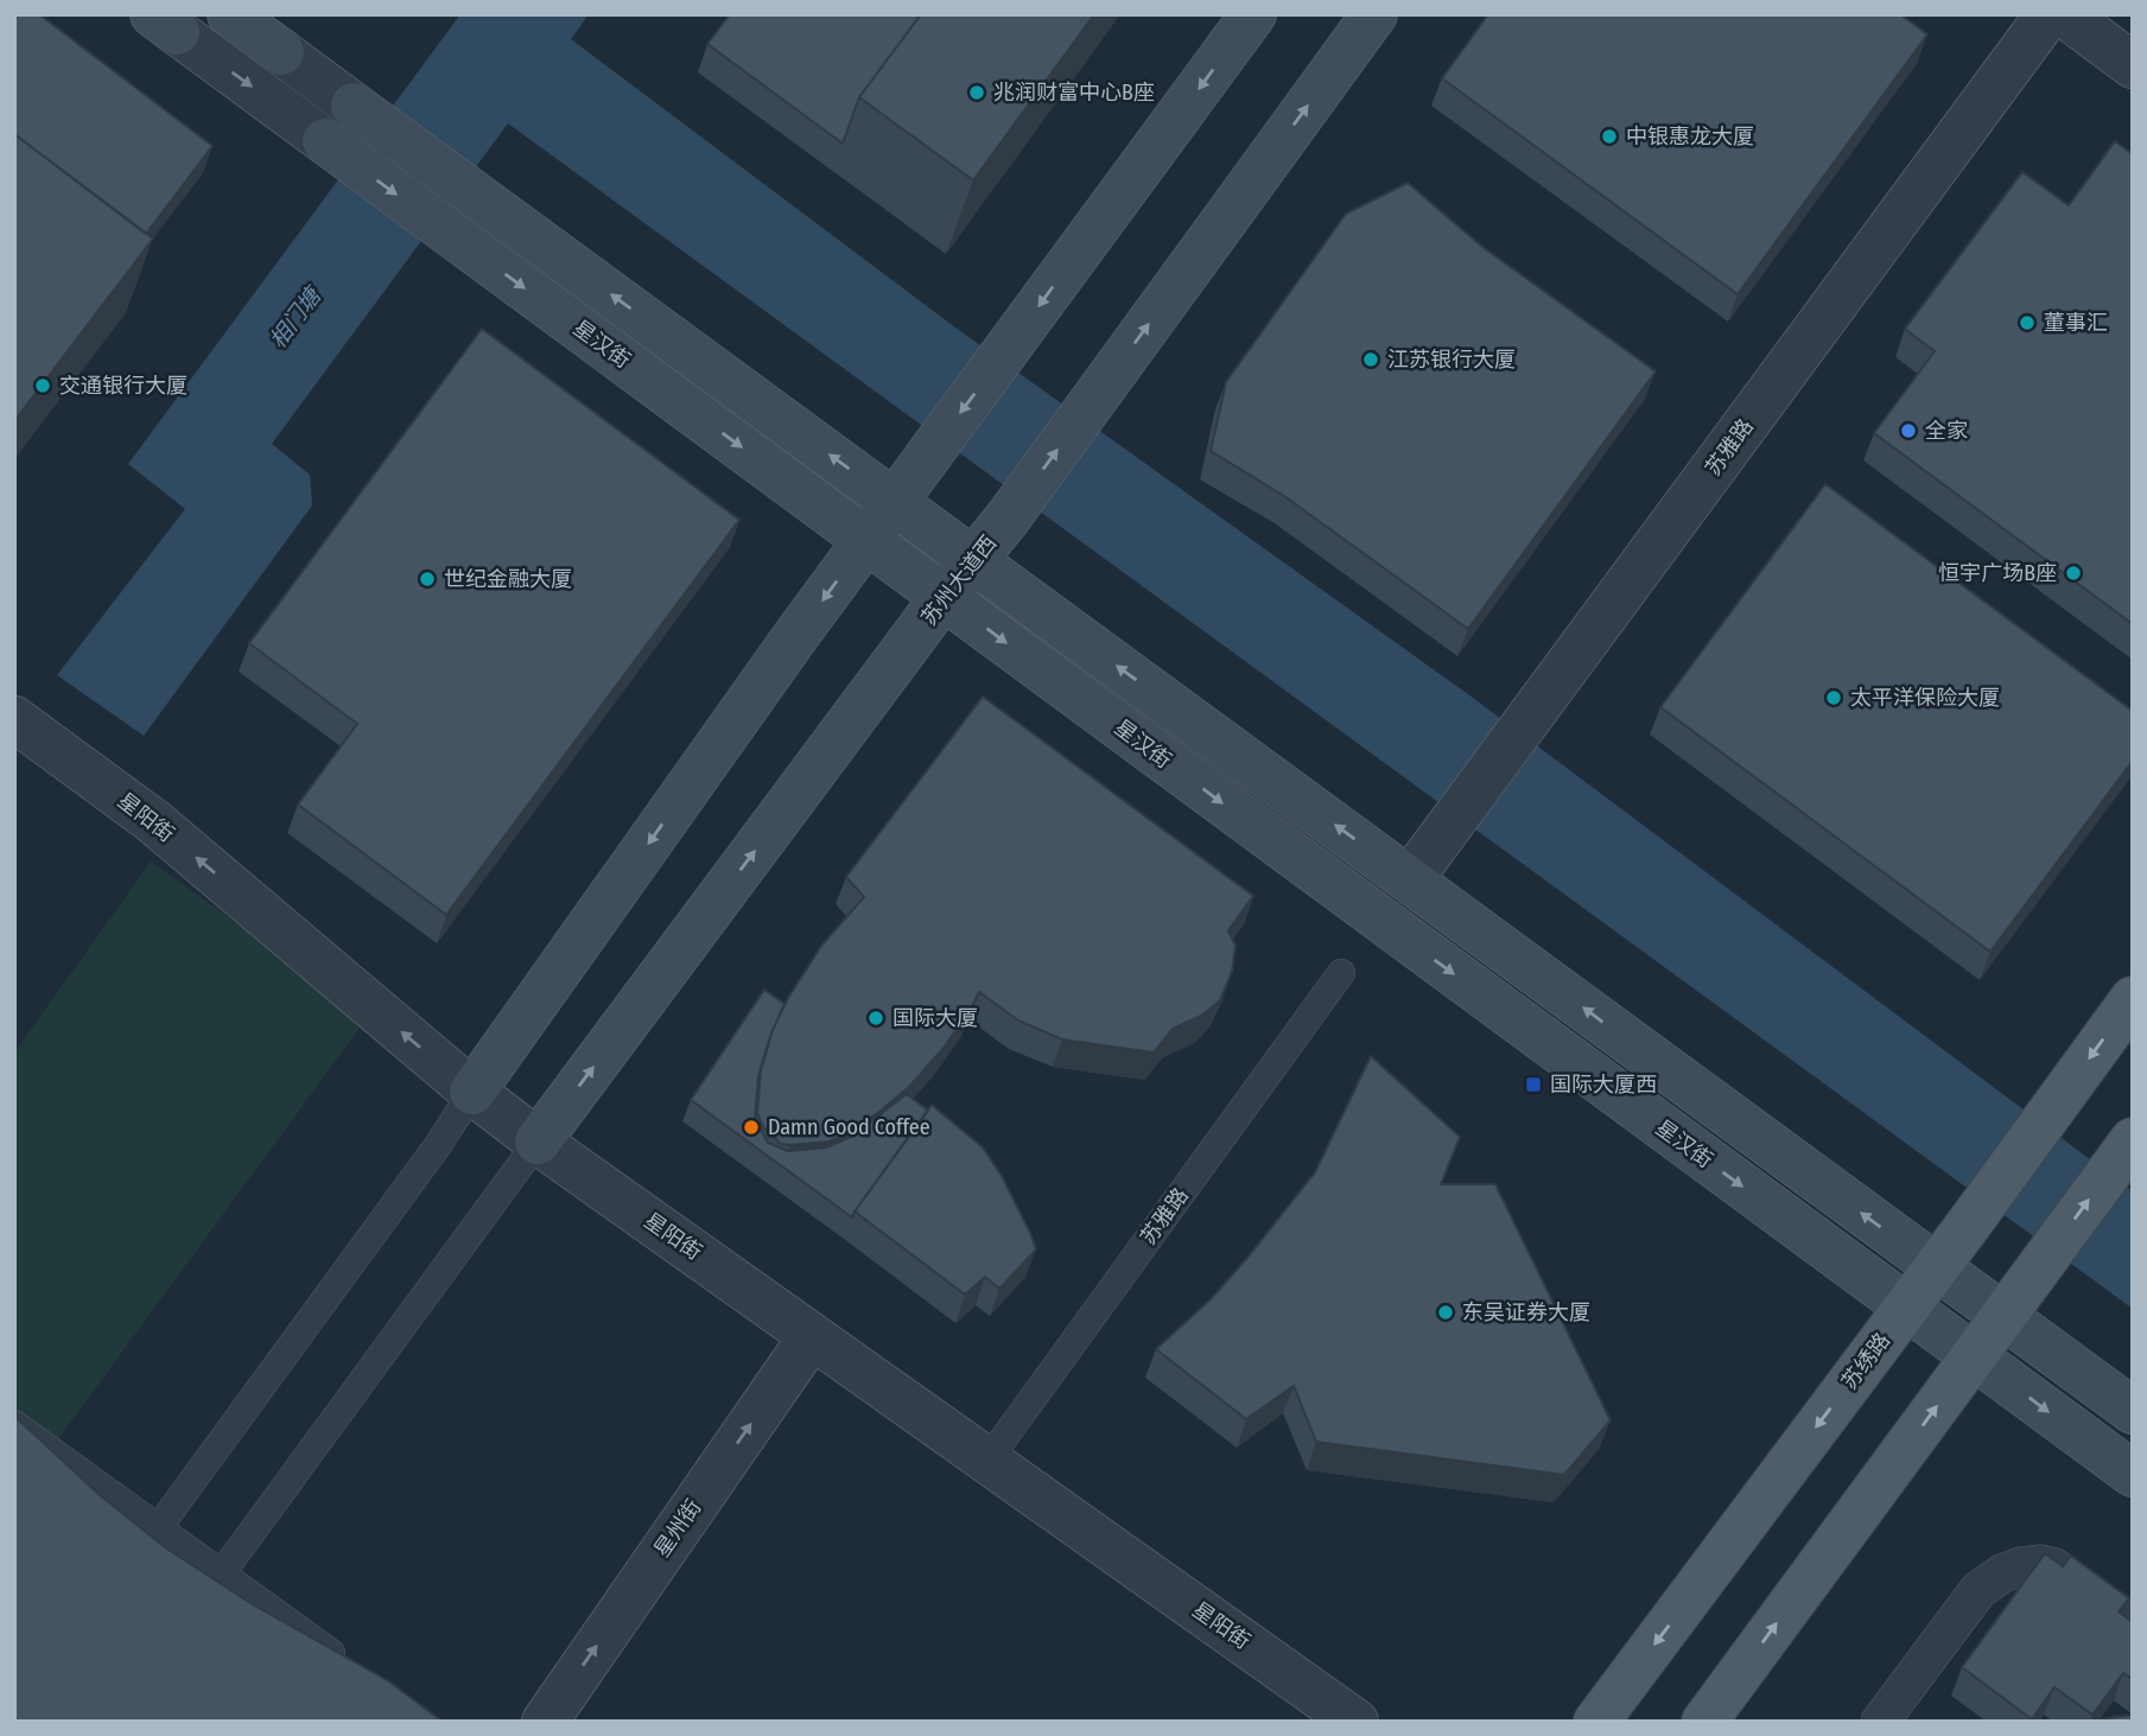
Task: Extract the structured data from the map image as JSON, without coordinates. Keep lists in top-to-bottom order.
{
  "streets": {
    "main road": ["星汉街", "苏州大道西", "苏绣路"],
    "street": ["苏雅路", "星阳街", "星州街"]
  },
  "crossings": [
    ["星汉街", "苏州大道西"],
    ["星汉街", "苏绣路"],
    ["苏雅路", "星阳街"],
    ["苏州大道西", "星阳街"],
    ["星阳街", "星州街"]
  ],
  "one_way": ["星汉街", "星阳街"],
  "water": ["相门塘"],
  "places": {
    "other": [
      "兆润财富中心B座",
      "中银惠龙大厦",
      "董事汇",
      "江苏银行大厦",
      "交通银行大厦",
      "全家",
      "恒宇广场B座",
      "世纪金融大厦",
      "太平洋保险大厦",
      "国际大厦",
      "Damn Good Coffee",
      "东吴证券大厦"
    ],
    "transit": ["国际大厦西"]
  }
}
